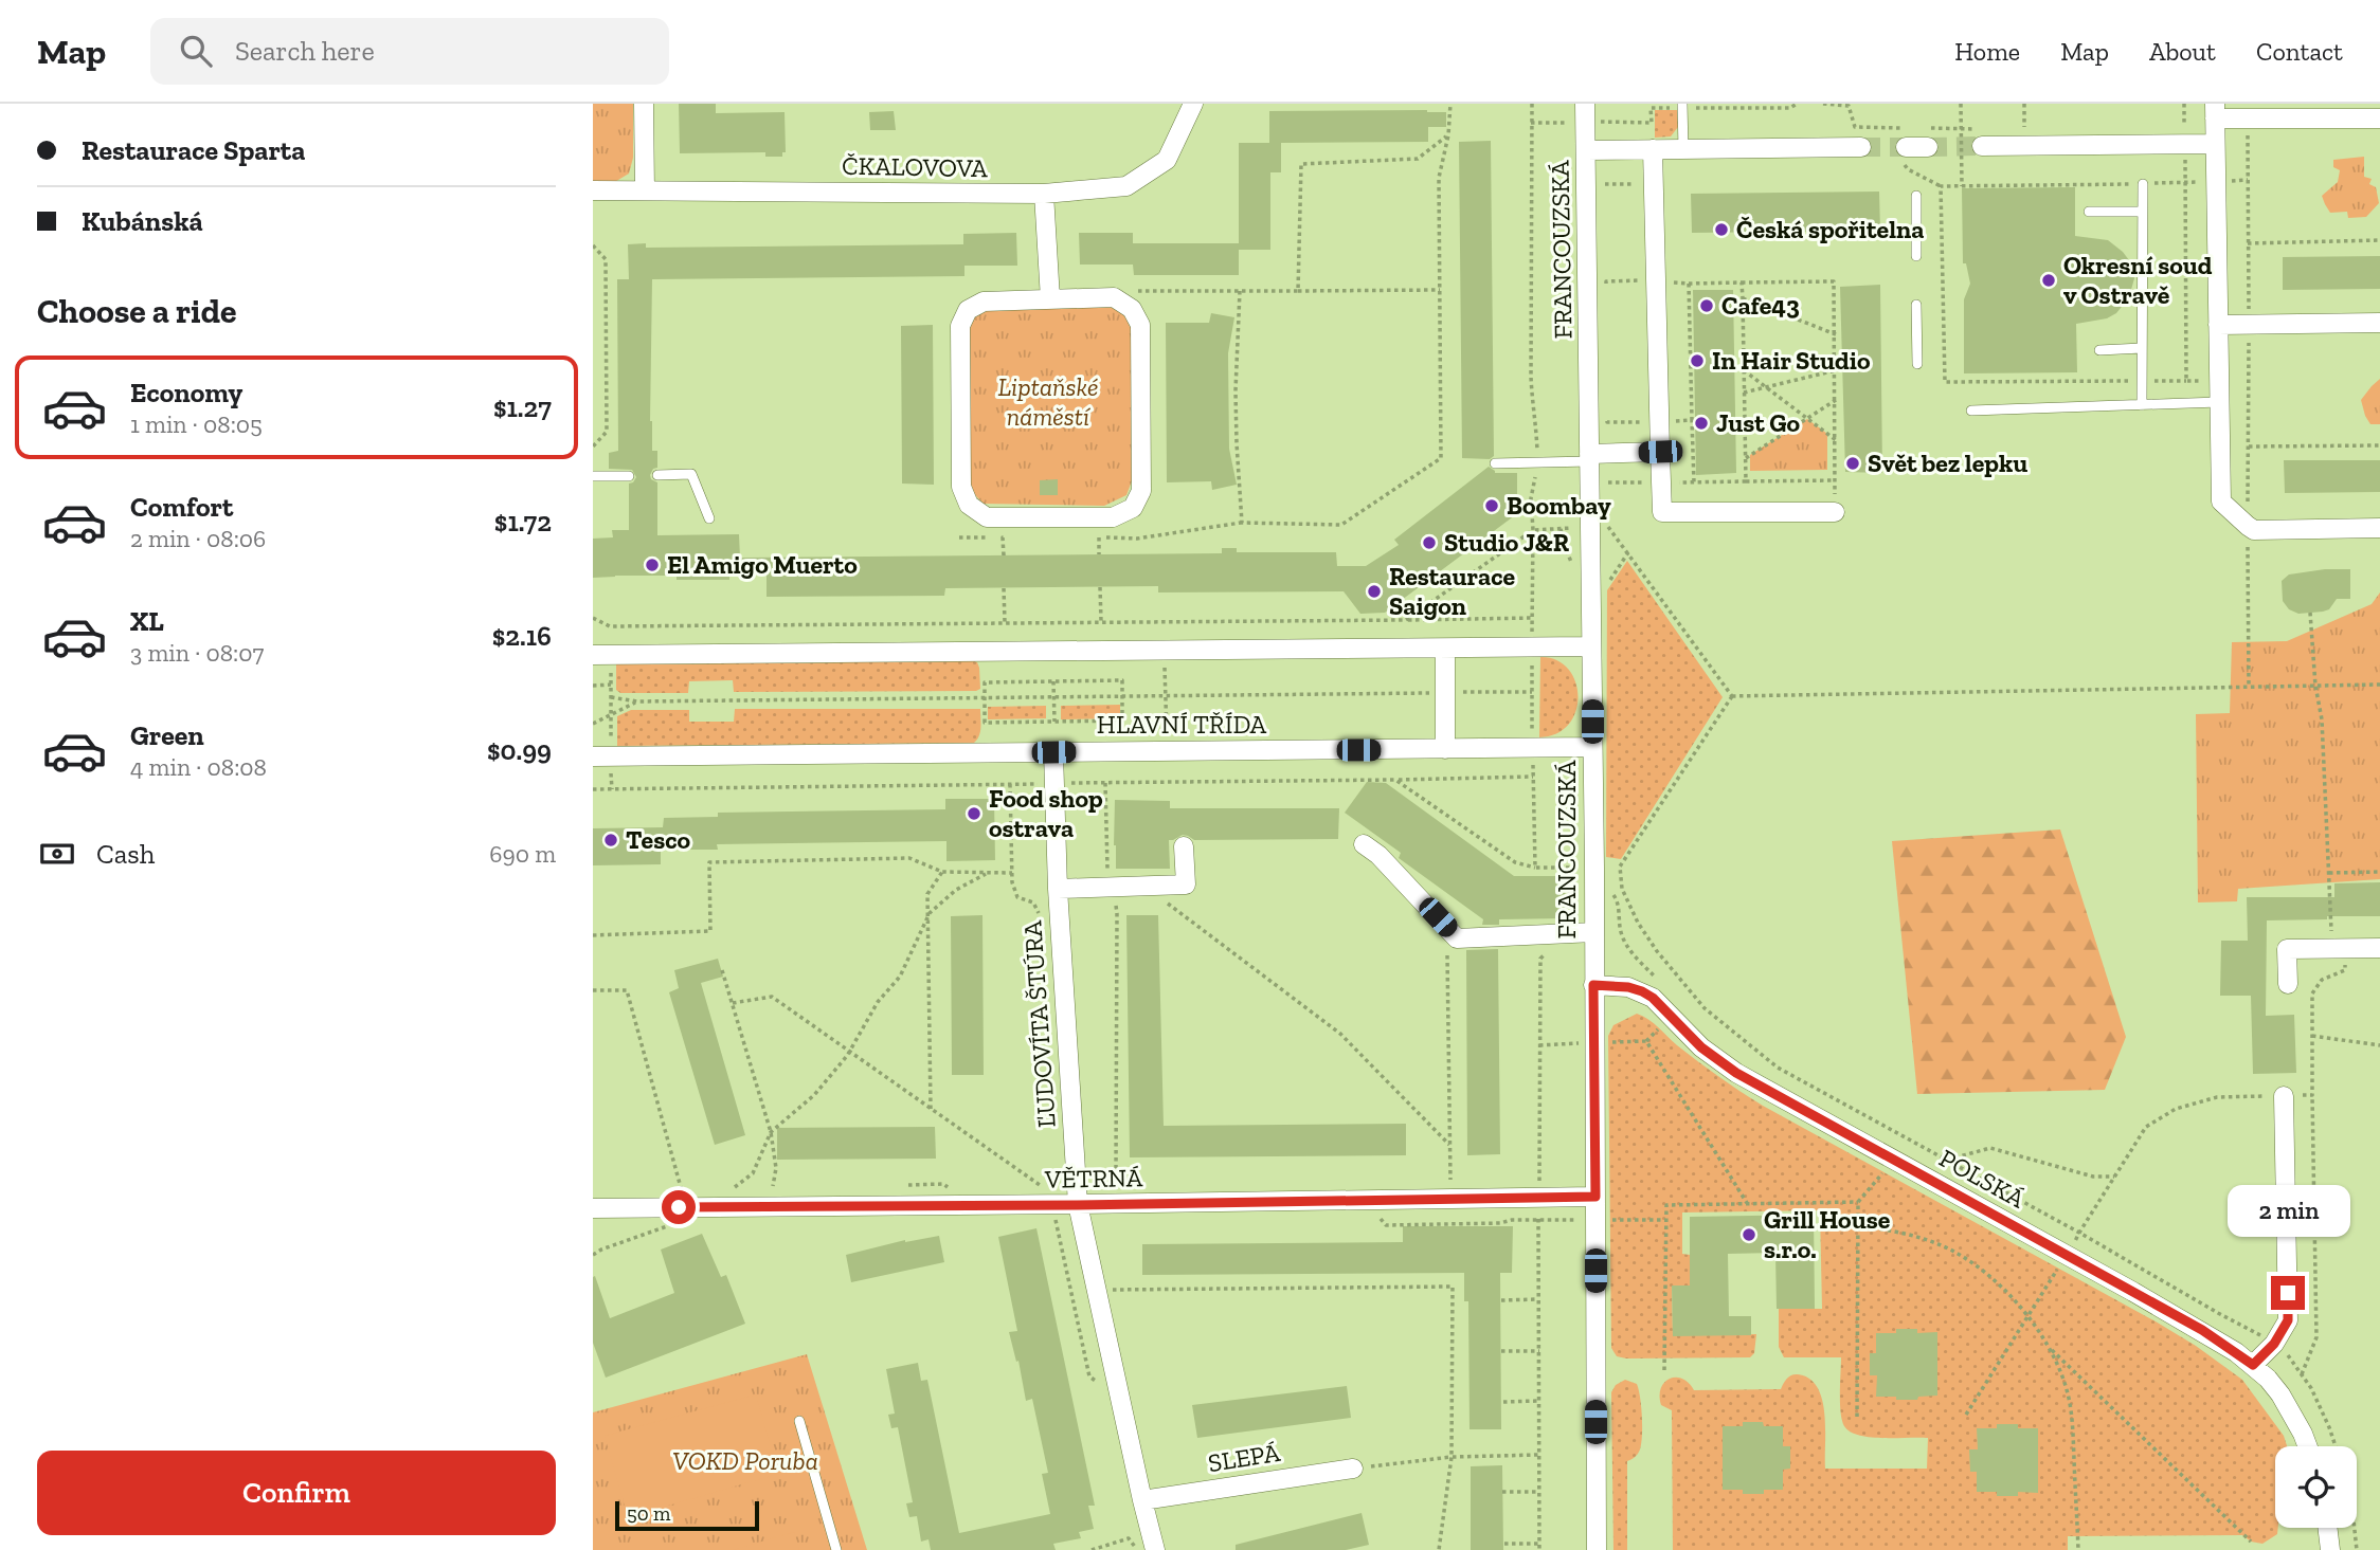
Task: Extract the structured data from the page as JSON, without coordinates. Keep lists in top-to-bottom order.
{
  "streets": {
    "street": [
      "ČKALOVOVA",
      "FRANCOUZSKÁ",
      "HLAVNÍ TŘÍDA",
      "ĽUDOVÍTA ŠTÚRA",
      "VĚTRNÁ",
      "POLSKÁ",
      "SLEPÁ"
    ]
  },
  "crossings": [
    ["FRANCOUZSKÁ", "HLAVNÍ TŘÍDA"],
    ["FRANCOUZSKÁ", "VĚTRNÁ"],
    ["FRANCOUZSKÁ", "POLSKÁ"],
    ["HLAVNÍ TŘÍDA", "ĽUDOVÍTA ŠTÚRA"],
    ["ĽUDOVÍTA ŠTÚRA", "VĚTRNÁ"],
    ["ĽUDOVÍTA ŠTÚRA", "SLEPÁ"]
  ],
  "parks": ["Liptaňské náměstí", "VOKD Poruba"],
  "places": [
    "Česká spořitelna",
    "Okresní soud v Ostravě",
    "Cafe43",
    "In Hair Studio",
    "Just Go",
    "Svět bez lepku",
    "Boombay",
    "Studio J&R",
    "El Amigo Muerto",
    "Restaurace Saigon",
    "Food shop ostrava",
    "Tesco",
    "Grill House s.r.o."
  ],
  "scale_bar": "50 m",
  "page": {
    "header": "Map",
    "search": "Search here",
    "nav": [
      "Home",
      "Map",
      "About",
      "Contact"
    ],
    "banner": ["Restaurace Sparta", "Kubánská"],
    "heading": "Choose a ride",
    "list": [
      {
        "name": "Economy",
        "note": "1 min · 08:05",
        "value": "$1.27"
      },
      {
        "name": "Comfort",
        "note": "2 min · 08:06",
        "value": "$1.72"
      },
      {
        "name": "XL",
        "note": "3 min · 08:07",
        "value": "$2.16"
      },
      {
        "name": "Green",
        "note": "4 min · 08:08",
        "value": "$0.99"
      }
    ],
    "pay": ["Cash", "690 m"],
    "bubble": "2 min",
    "buttons": "Confirm",
    "scale": "50 m"
  }
}
